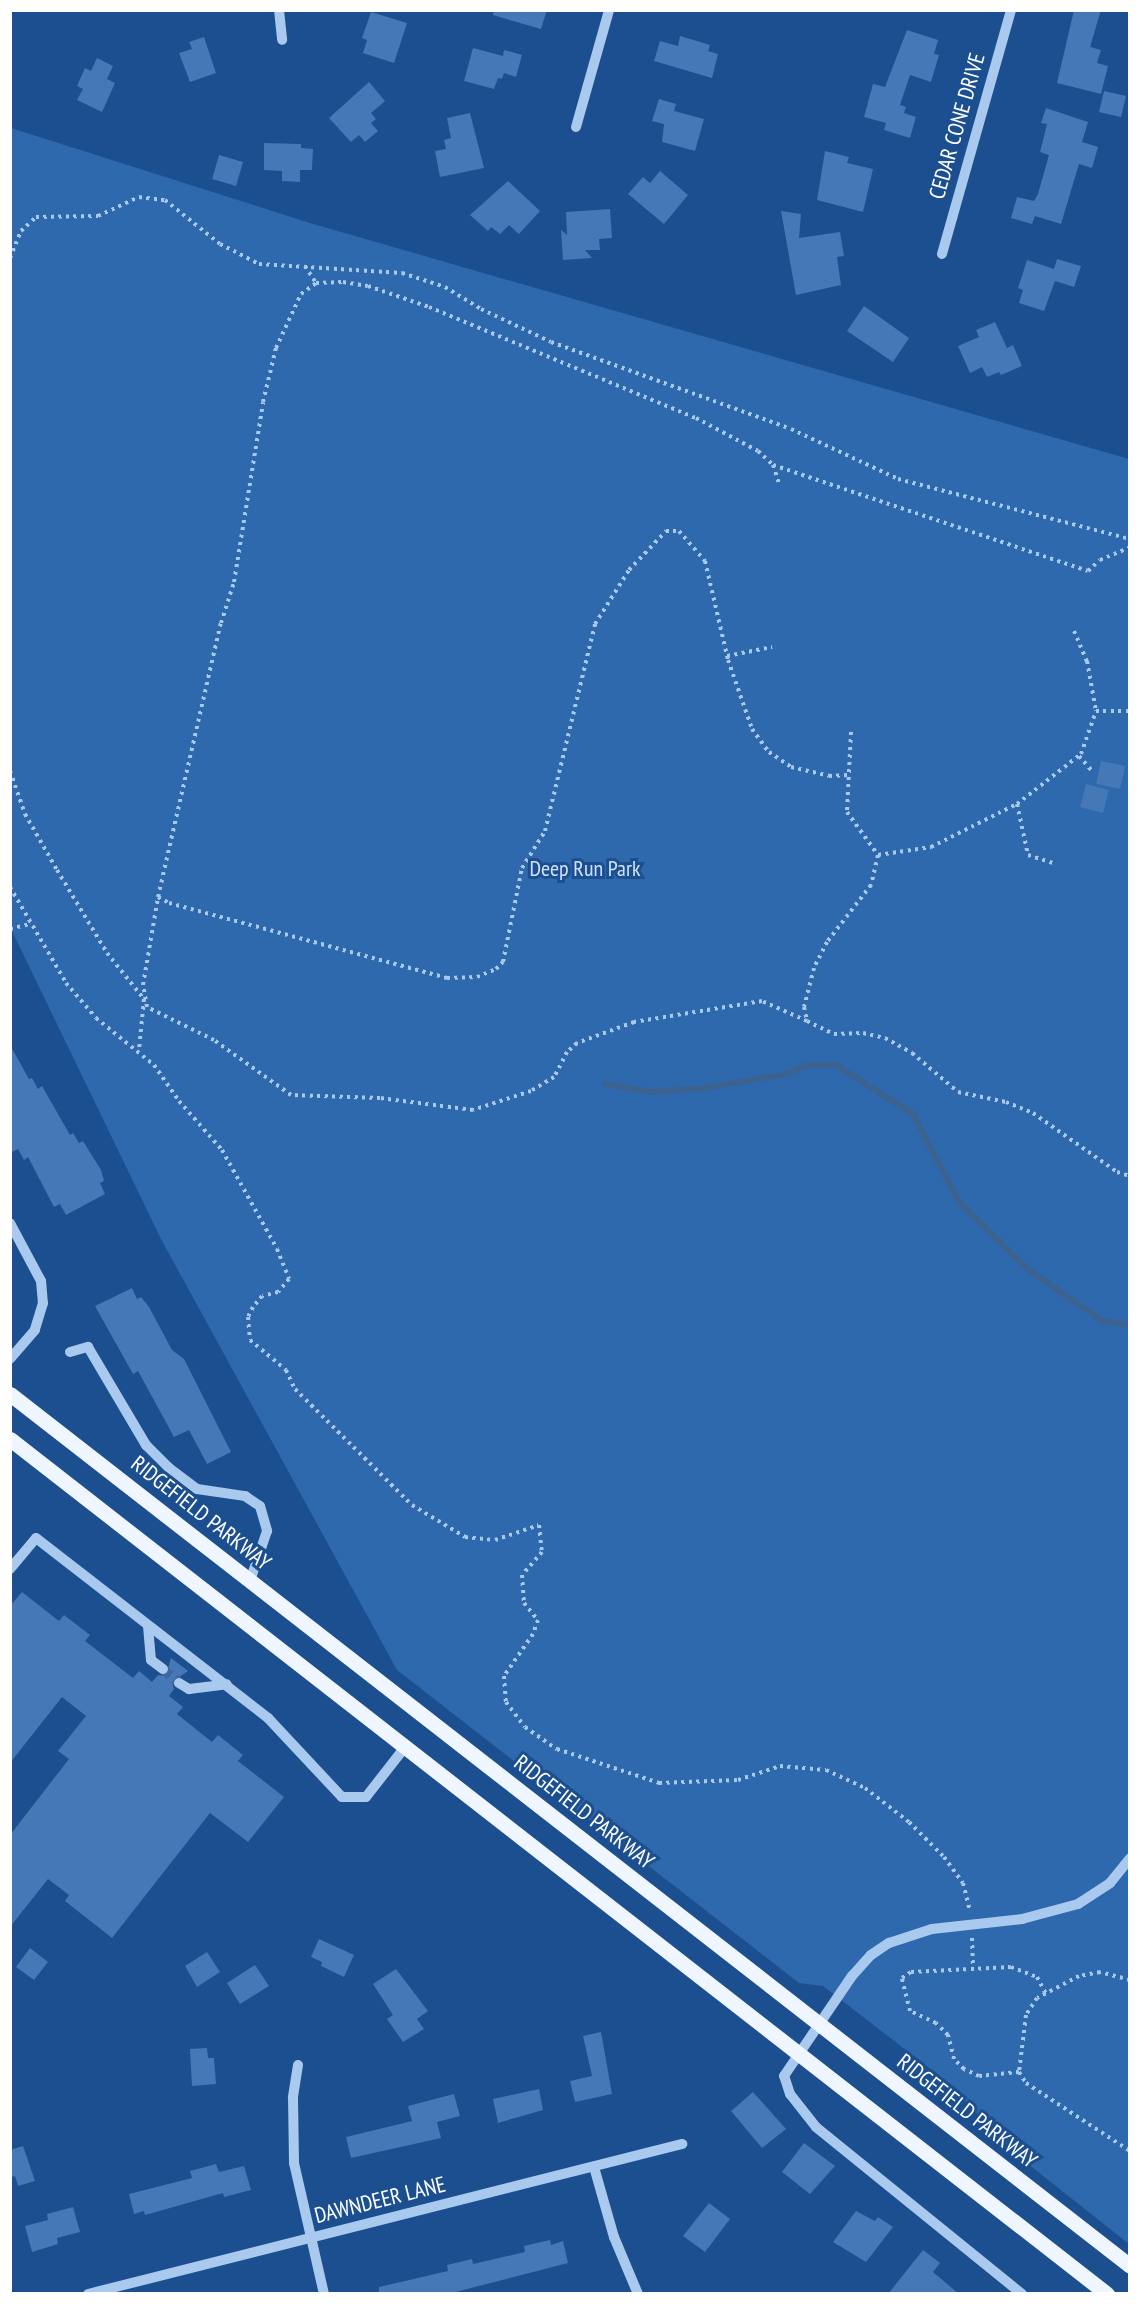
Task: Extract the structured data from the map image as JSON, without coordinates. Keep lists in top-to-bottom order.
{
  "streets": {
    "main road": ["RIDGEFIELD PARKWAY"],
    "street": ["CEDAR CONE DRIVE", "DAWNDEER LANE"]
  },
  "parks": ["Deep Run Park"]
}
